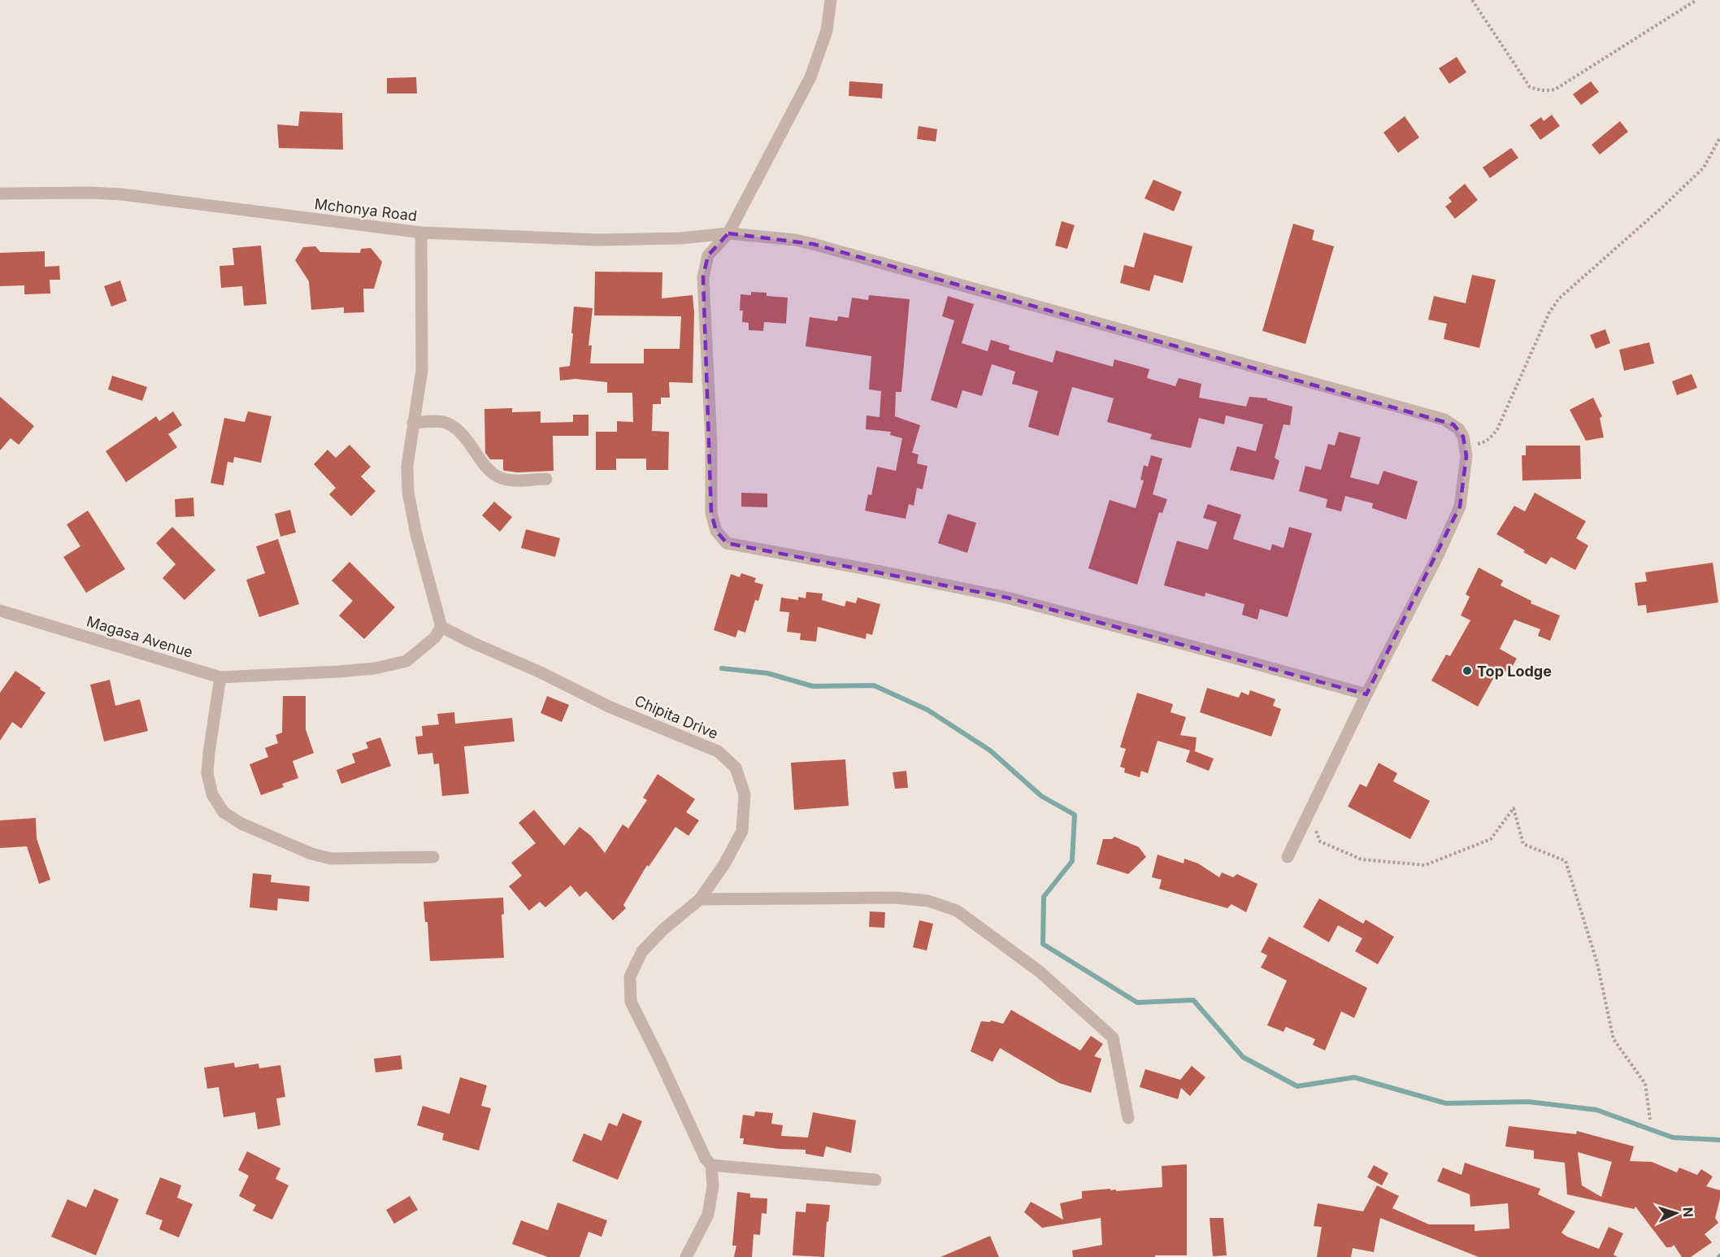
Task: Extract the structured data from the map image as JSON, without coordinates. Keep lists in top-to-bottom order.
{
  "streets": {
    "street": ["Mchonya Road", "Magasa Avenue", "Chipita Drive"]
  },
  "crossings": [
    ["Magasa Avenue", "Chipita Drive"]
  ],
  "places": ["Top Lodge"],
  "north": "right"
}
